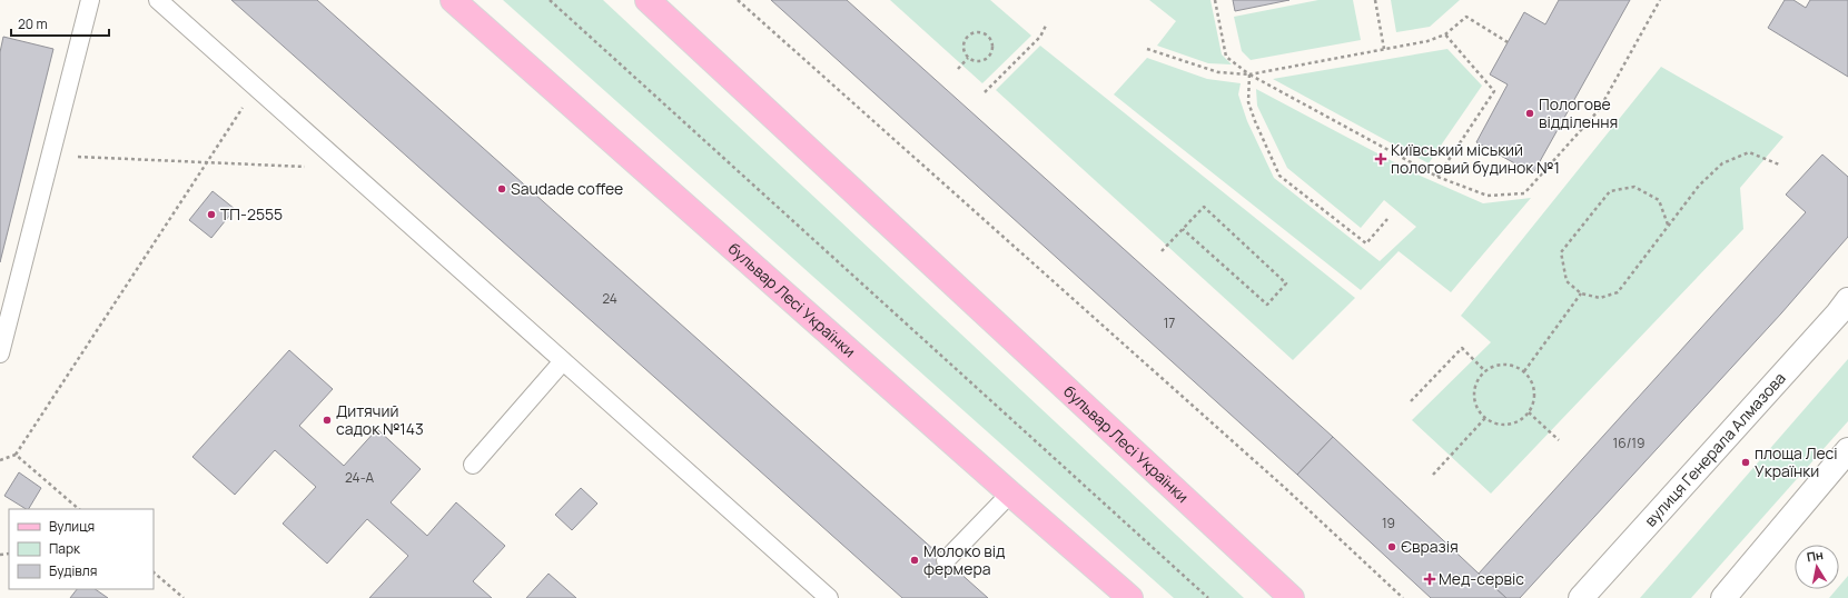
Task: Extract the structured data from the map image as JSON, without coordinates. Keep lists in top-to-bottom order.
{
  "streets": {
    "main road": ["бульвар Лесі Українки", "вулиця Генерала Алмазова"]
  },
  "places": {
    "other": [
      "Пологове відділення",
      "Saudade coffee",
      "ТП-2555",
      "Дитячий садок №143",
      "площа Лесі Українки",
      "Євразія",
      "Молоко від фермера"
    ],
    "health": ["Київський міський пологовий будинок №1", "Мед-сервіс"]
  },
  "house_numbers": [
    "24",
    "17",
    "16/19",
    "24-А",
    "19"
  ],
  "legend": ["Вулиця", "Парк", "Будівля"],
  "scale_bar": "20 m",
  "north": "top"
}
